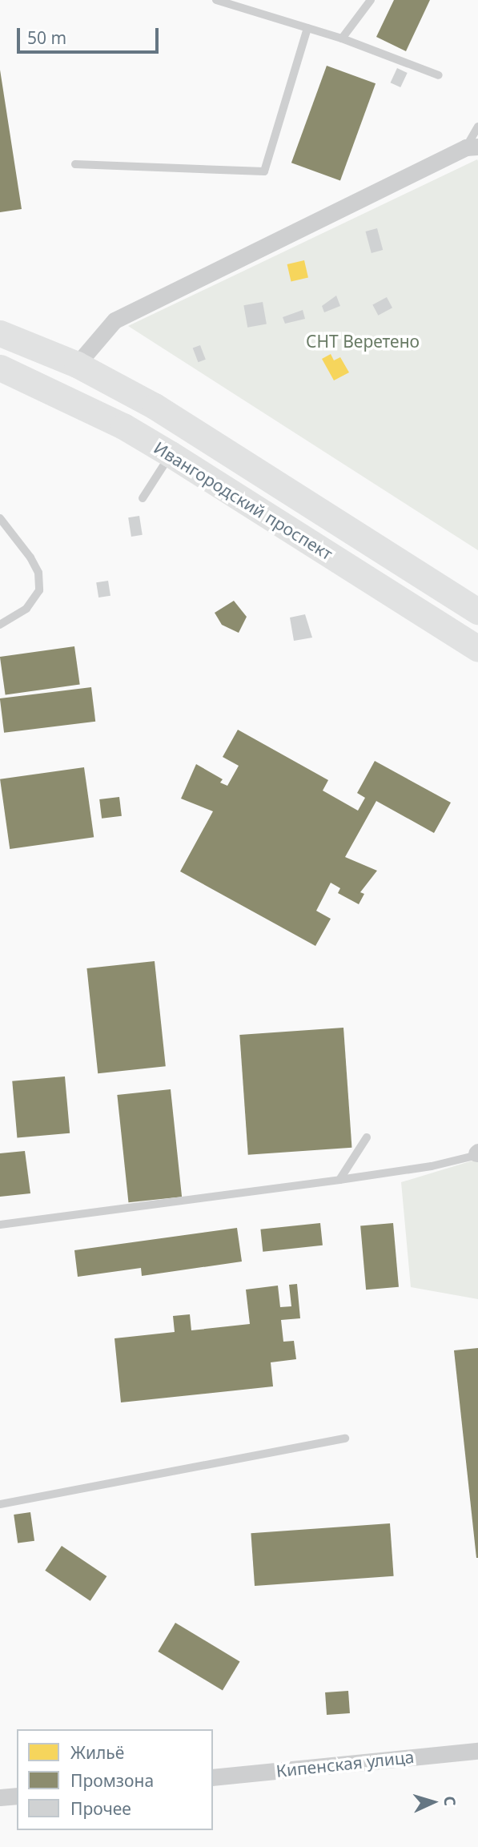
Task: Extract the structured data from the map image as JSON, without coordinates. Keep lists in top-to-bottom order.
{
  "streets": {
    "highway": ["Ивангородский проспект"],
    "street": ["Кипенская улица"]
  },
  "parks": ["СНТ Веретено"],
  "legend": ["Жильё", "Промзона", "Прочее"],
  "scale_bar": "50 m",
  "north": "right"
}
